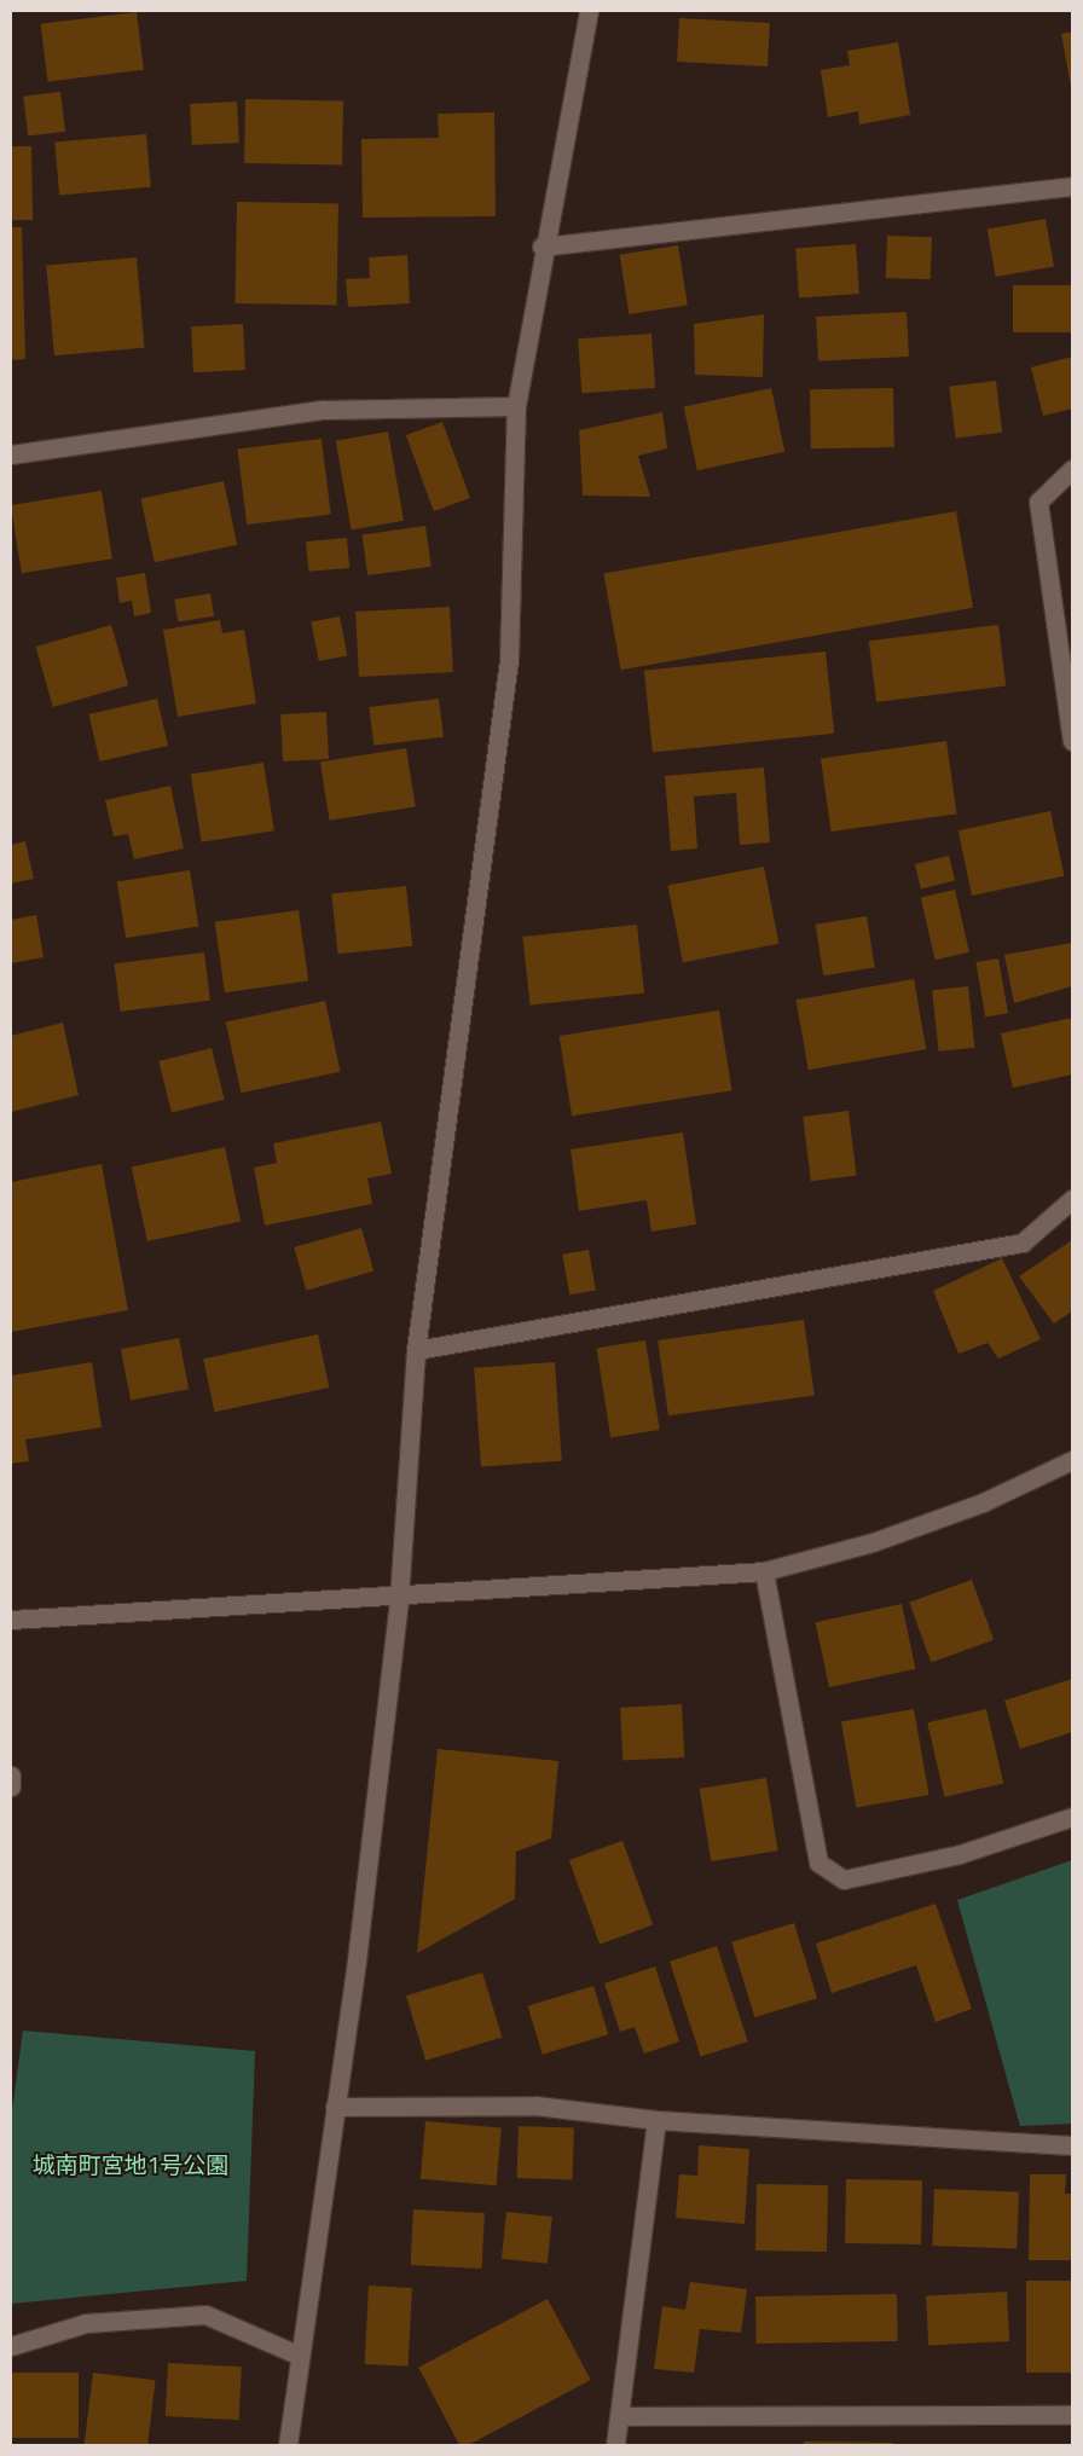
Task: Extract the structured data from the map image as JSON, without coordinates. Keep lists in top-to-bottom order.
{
  "parks": ["城南町宮地1号公園"]
}
